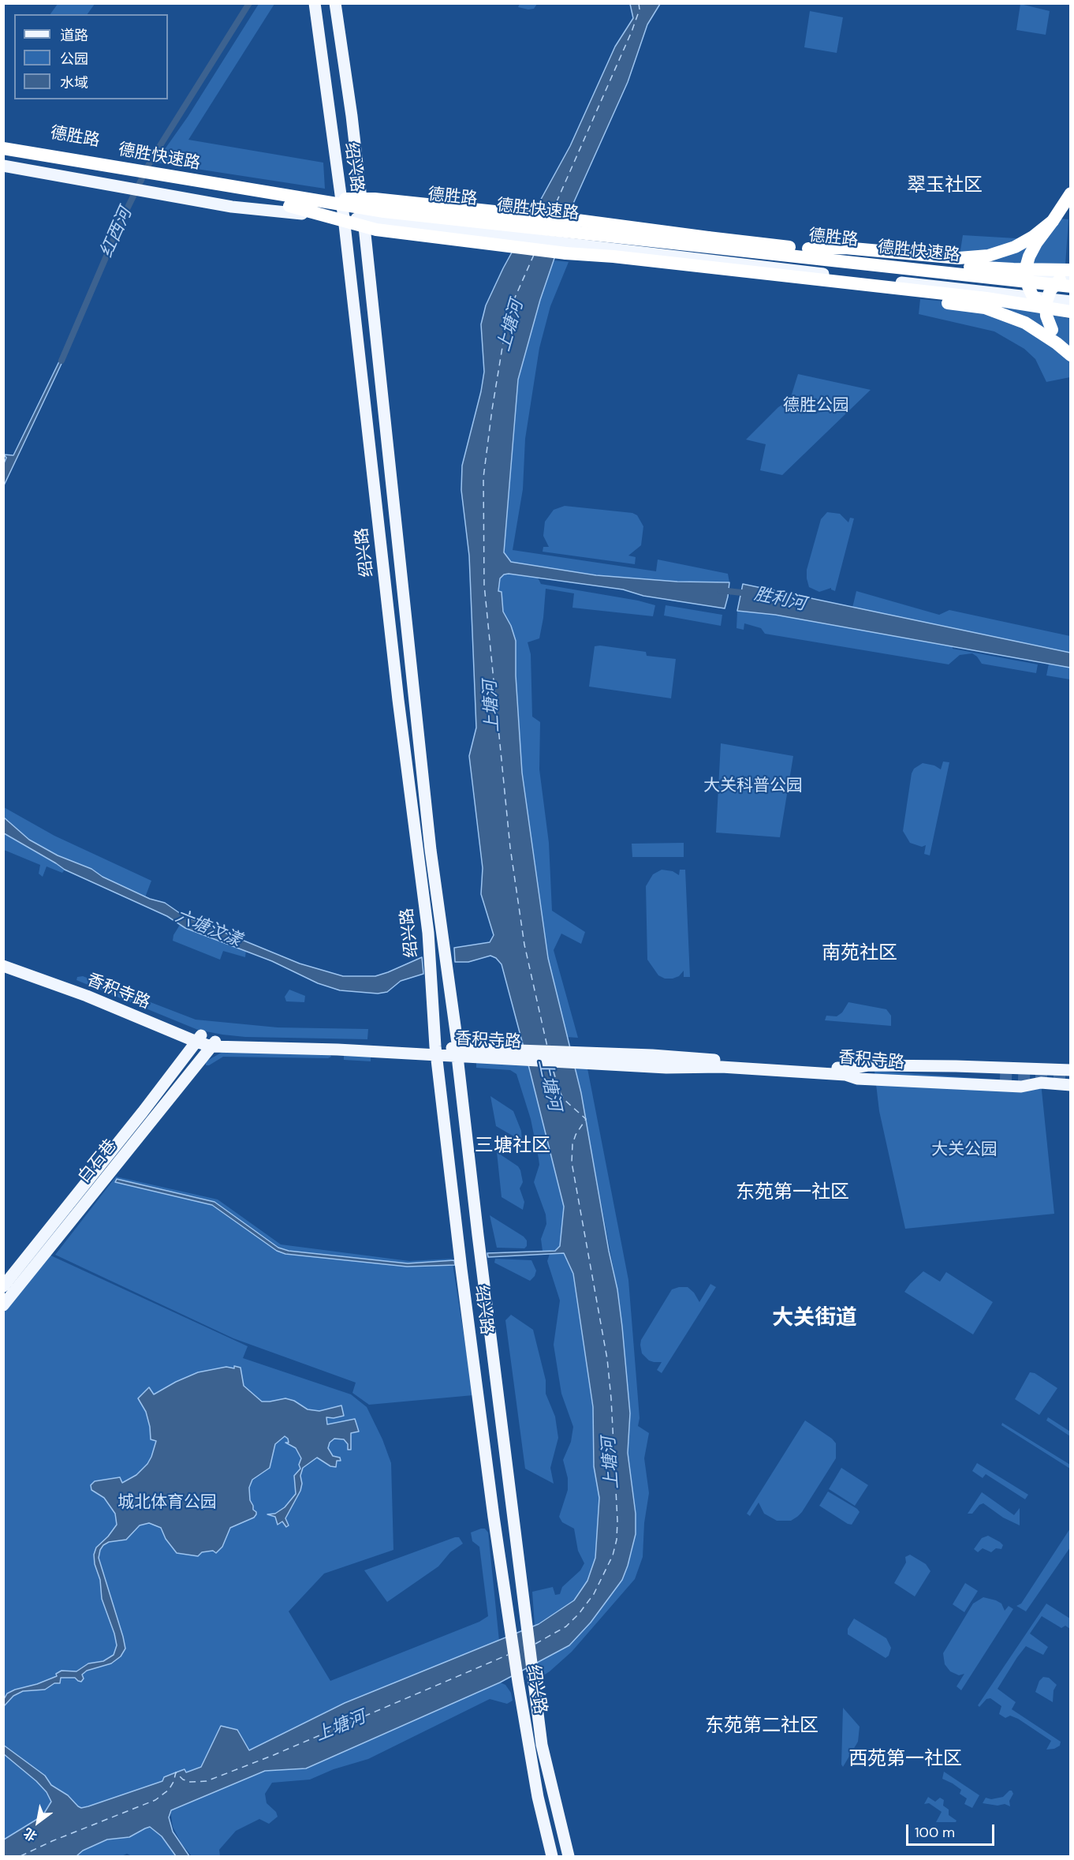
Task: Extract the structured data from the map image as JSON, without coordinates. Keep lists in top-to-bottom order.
{
  "streets": {
    "highway": ["德胜快速路"],
    "main road": [
      "德胜路",
      "绍兴路",
      "香积寺路",
      "白石巷"
    ]
  },
  "crossings": [
    ["德胜路", "绍兴路"],
    ["绍兴路", "香积寺路"],
    ["香积寺路", "白石巷"]
  ],
  "districts": [
    "翠玉社区",
    "南苑社区",
    "三塘社区",
    "东苑第一社区",
    "大关街道",
    "东苑第二社区",
    "西苑第一社区"
  ],
  "water": [
    "红西河",
    "上塘河",
    "胜利河",
    "六塘汶漾"
  ],
  "parks": [
    "德胜公园",
    "大关科普公园",
    "大关公园",
    "城北体育公园"
  ],
  "legend": ["道路", "公园", "水域"],
  "scale_bar": "100 m",
  "north": "bottom left"
}
